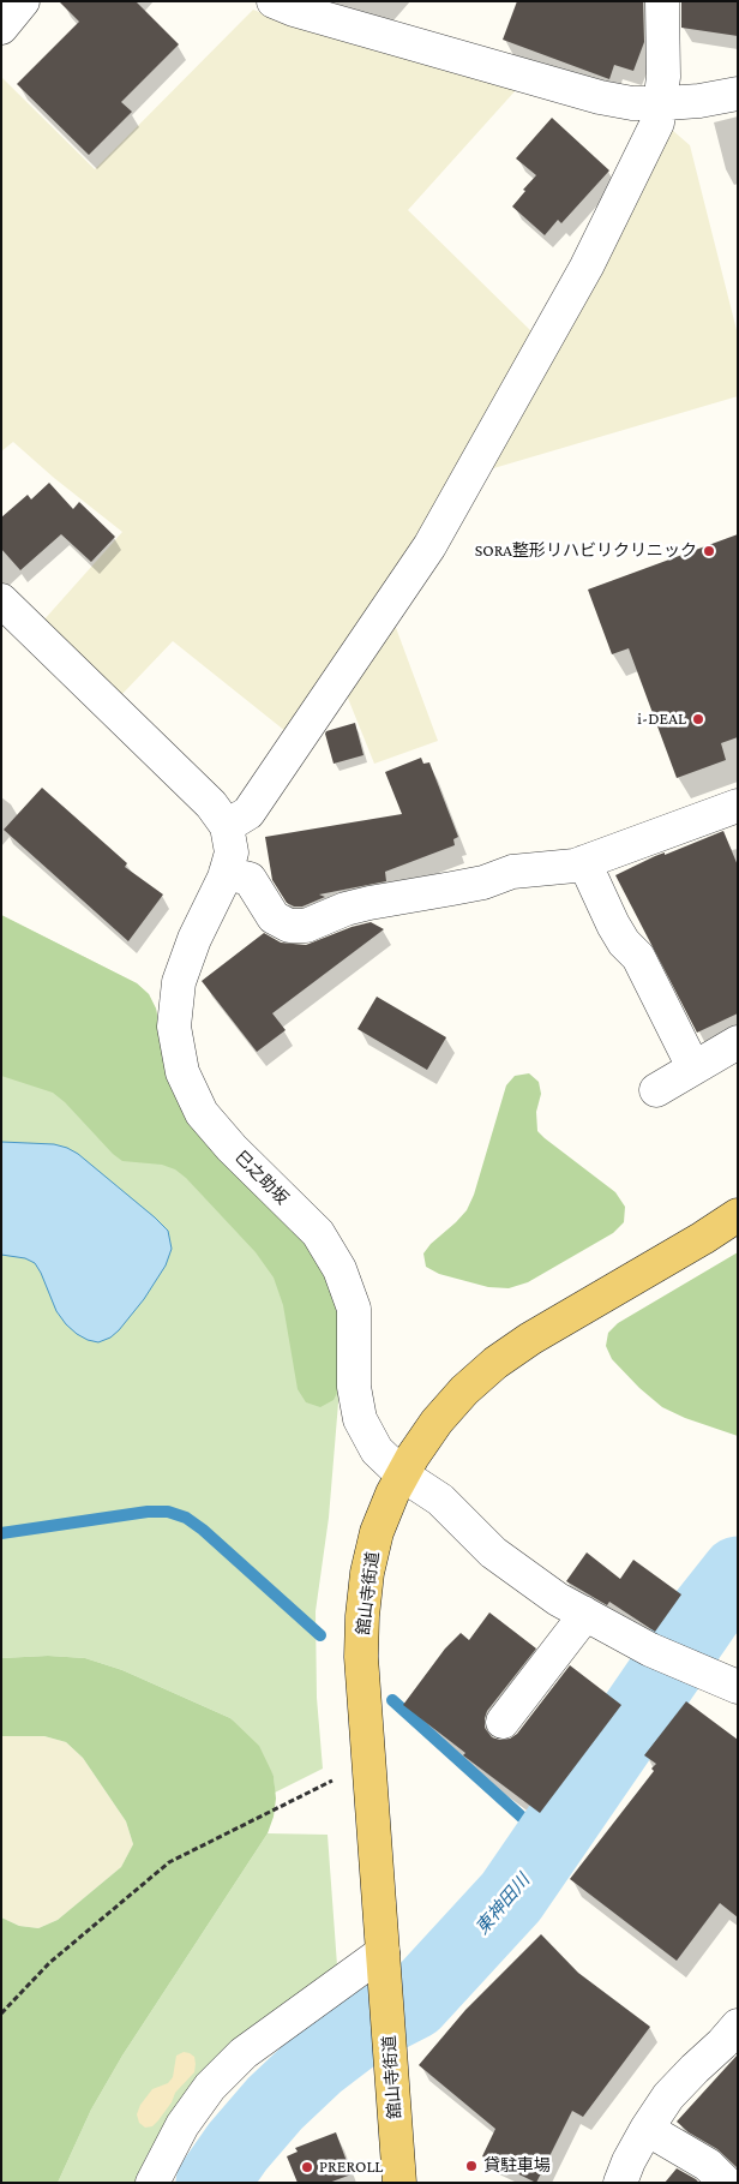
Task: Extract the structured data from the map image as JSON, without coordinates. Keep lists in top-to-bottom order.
{
  "streets": {
    "main road": ["舘山寺街道"],
    "street": ["巳之助坂"]
  },
  "crossings": [
    ["巳之助坂", "舘山寺街道"]
  ],
  "water": ["東神田川"],
  "places": [
    "SORA整形リハビリクリニック",
    "i-DEAL",
    "貸駐車場",
    "PREROLL"
  ]
}
